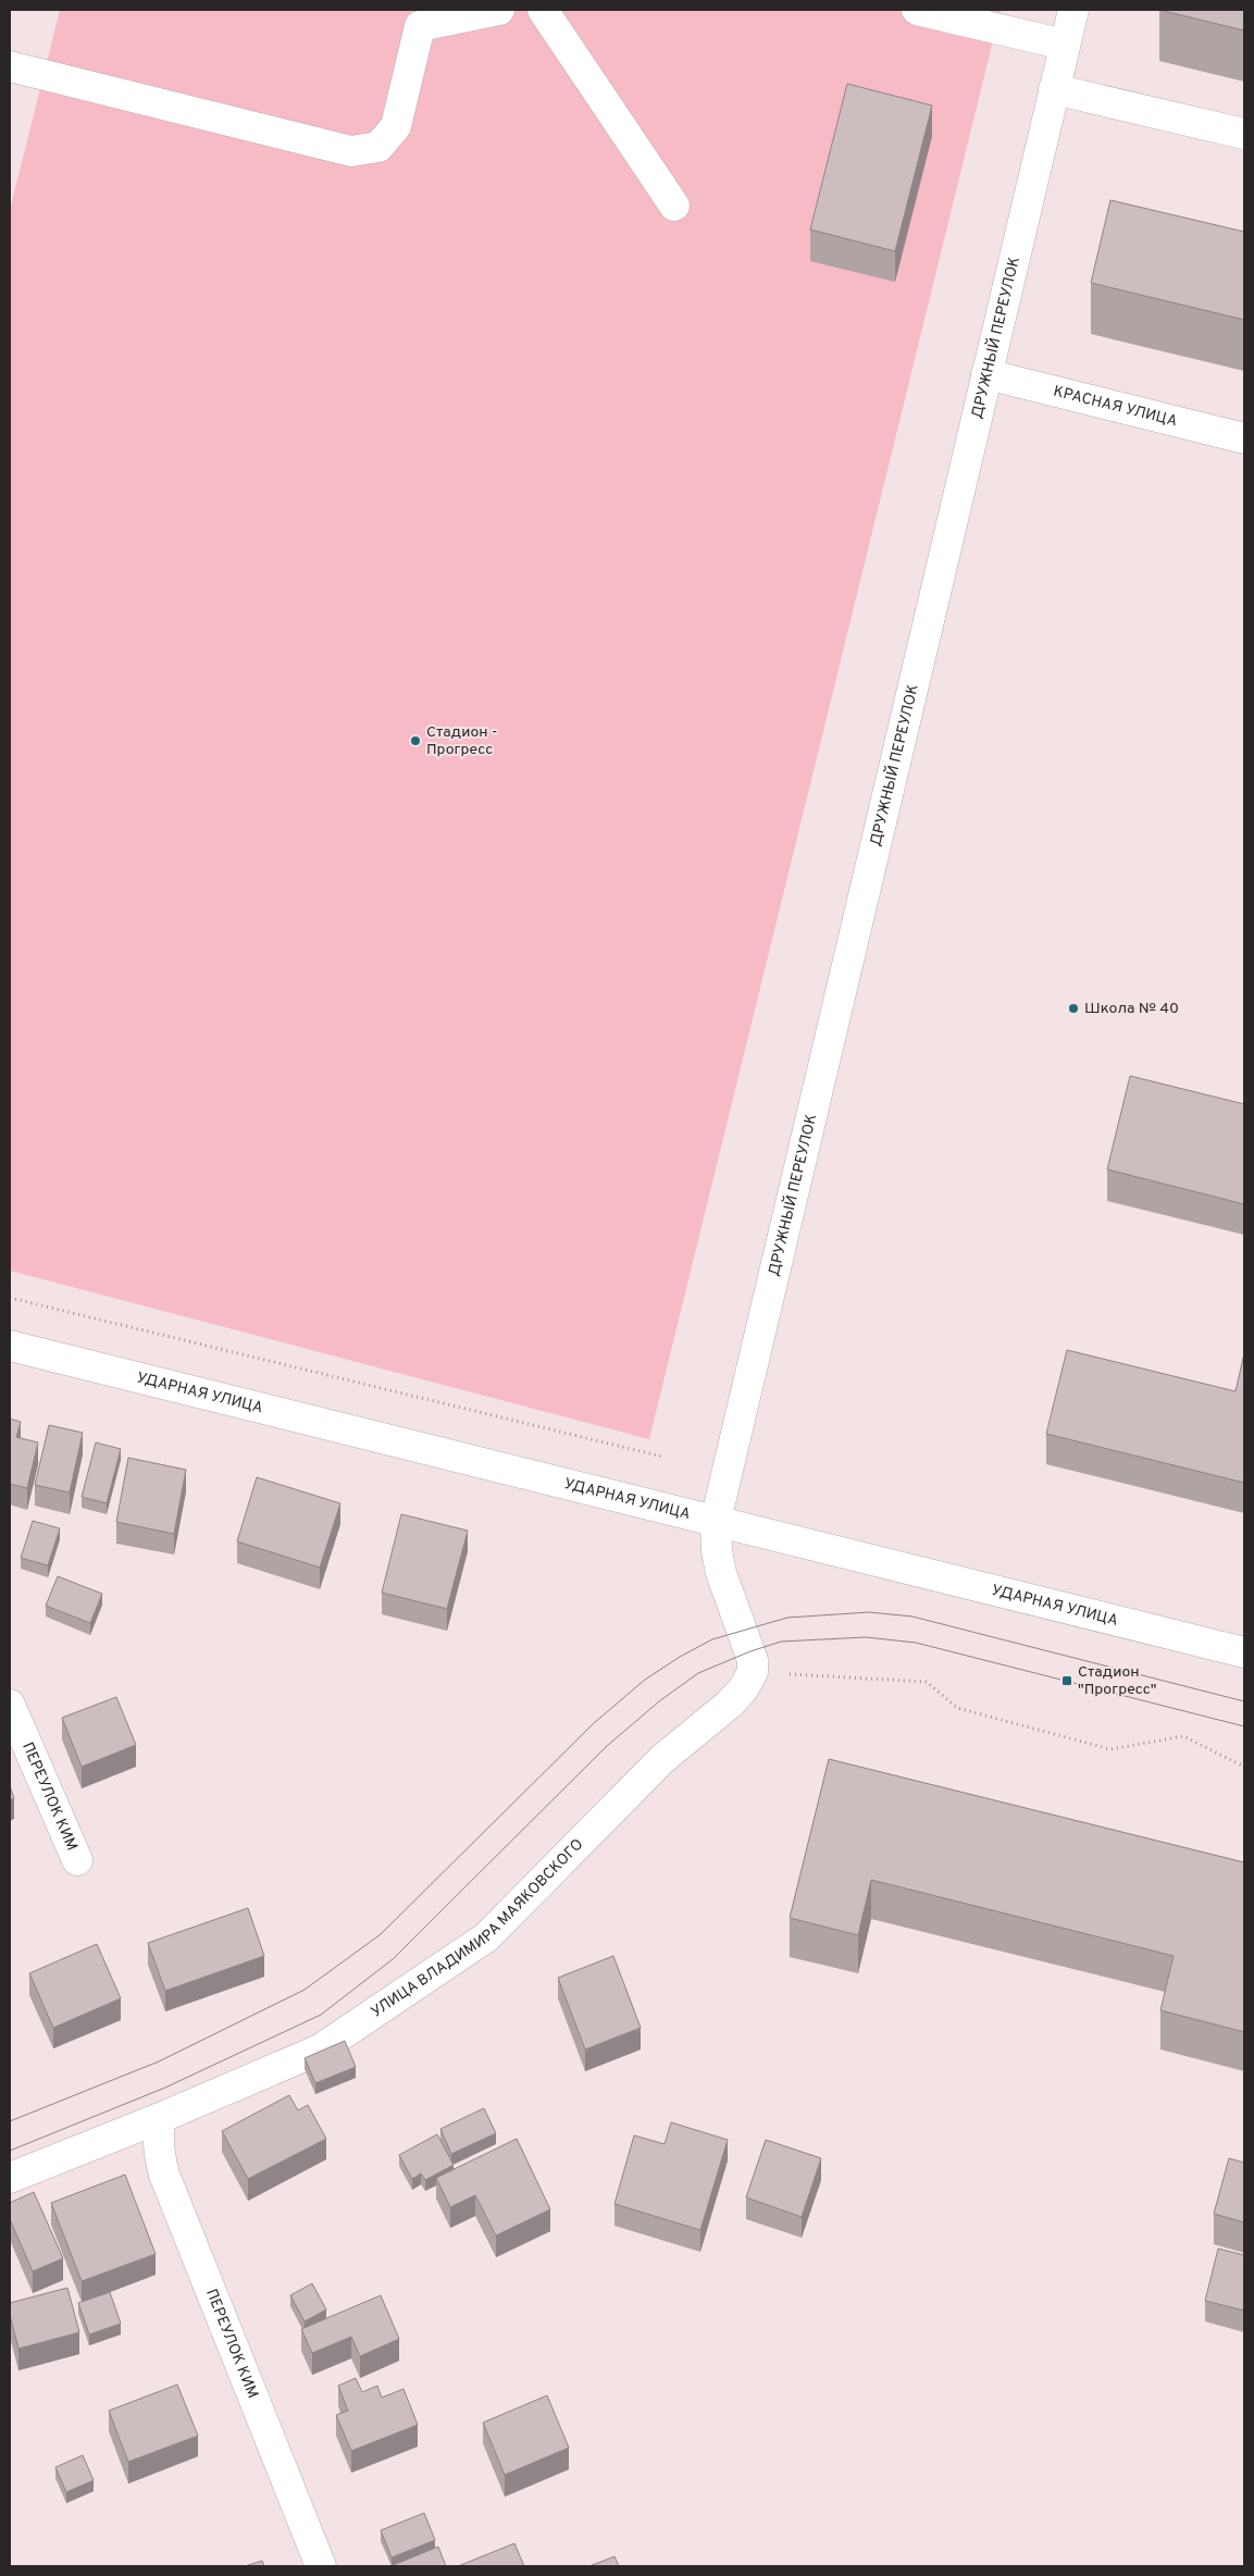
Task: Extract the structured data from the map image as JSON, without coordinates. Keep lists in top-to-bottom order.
{
  "streets": {
    "street": [
      "ДРУЖНЫЙ ПЕРЕУЛОК",
      "КРАСНАЯ УЛИЦА",
      "УДАРНАЯ УЛИЦА",
      "ПЕРЕУЛОК КИМ",
      "УЛИЦА ВЛАДИМИРА МАЯКОВСКОГО"
    ]
  },
  "crossings": [
    ["ДРУЖНЫЙ ПЕРЕУЛОК", "КРАСНАЯ УЛИЦА"],
    ["ДРУЖНЫЙ ПЕРЕУЛОК", "УДАРНАЯ УЛИЦА"],
    ["ПЕРЕУЛОК КИМ", "УЛИЦА ВЛАДИМИРА МАЯКОВСКОГО"]
  ],
  "places": {
    "other": ["Стадион - Прогресс", "Школа № 40"],
    "transit": ["Стадион \"Прогресс\""]
  }
}
